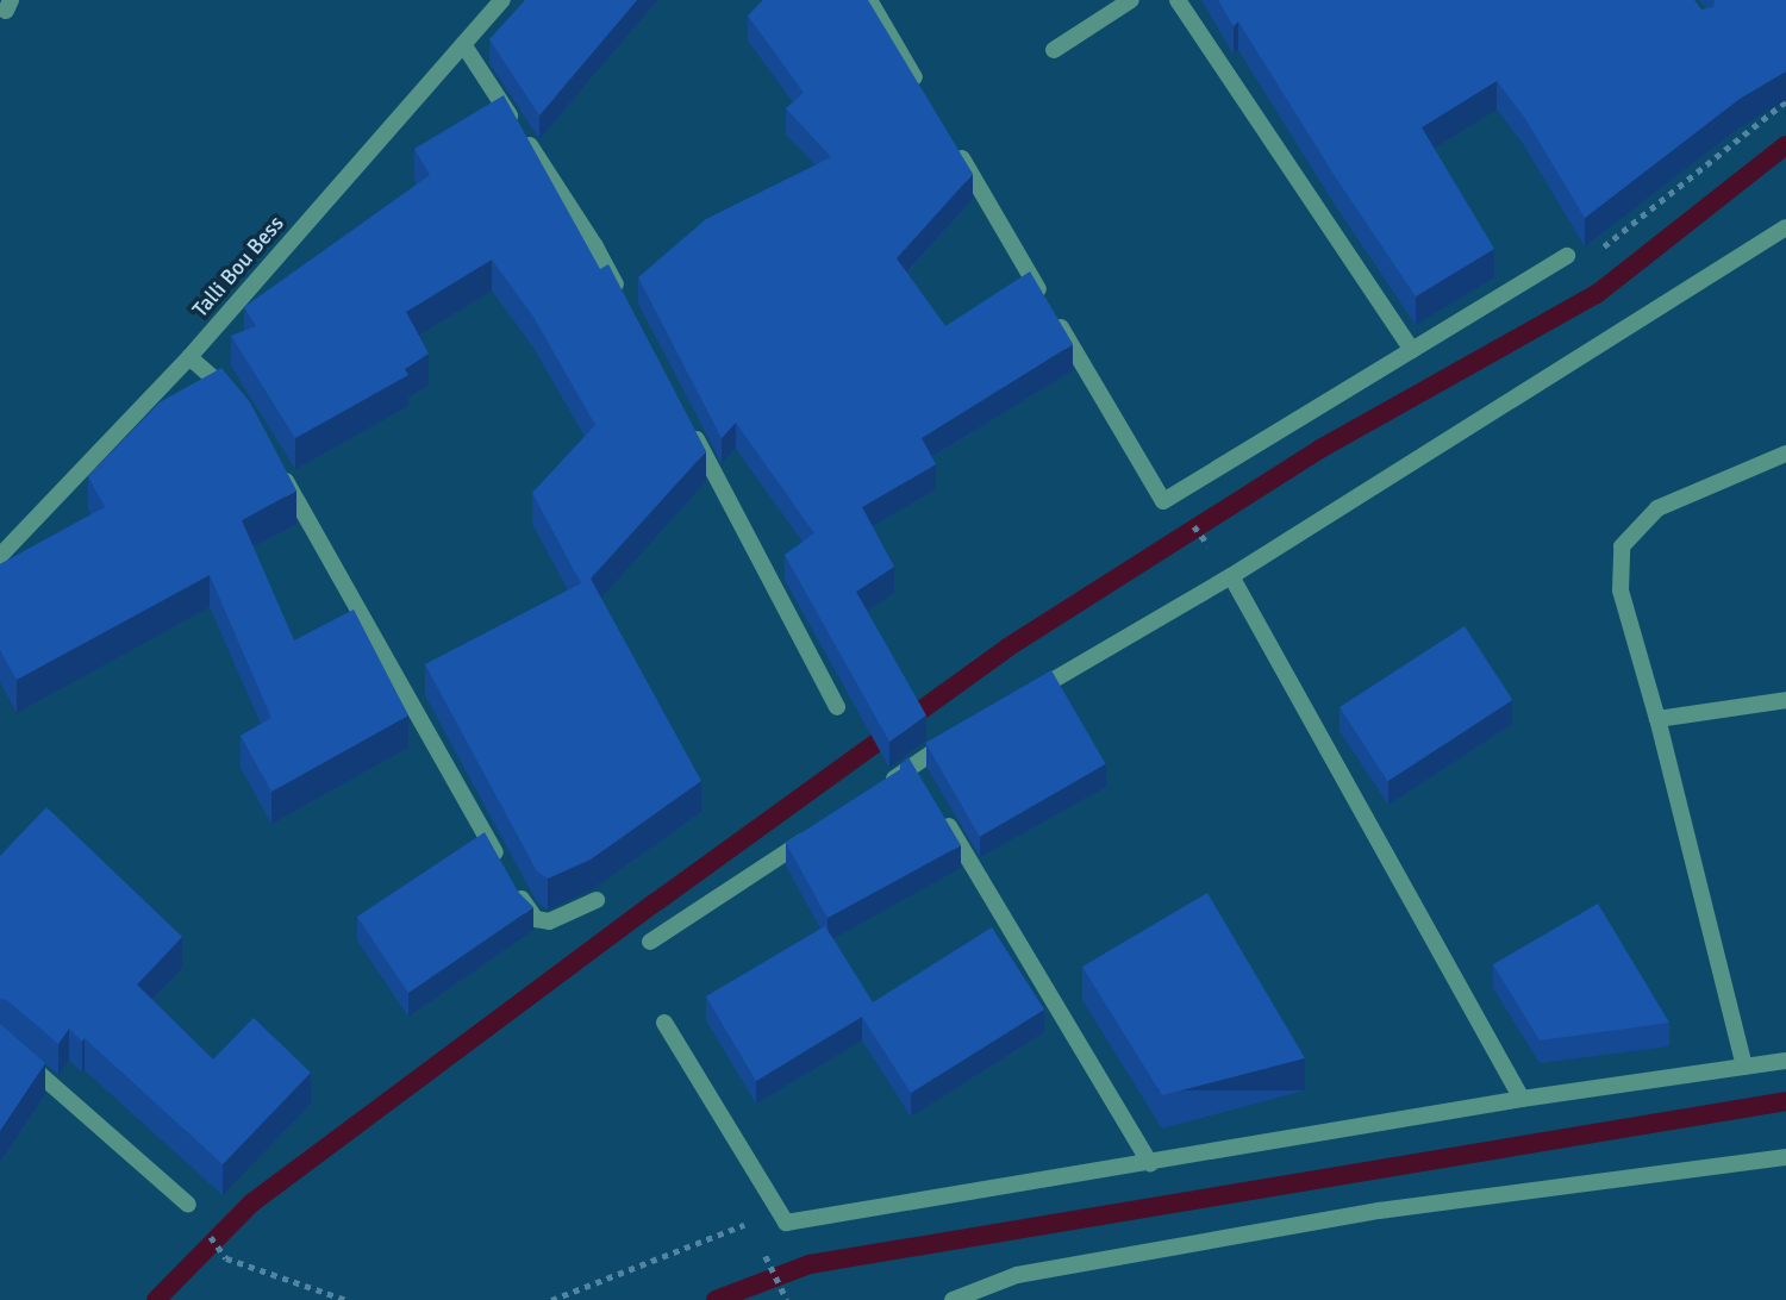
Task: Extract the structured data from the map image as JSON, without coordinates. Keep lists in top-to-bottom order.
{
  "streets": {
    "street": ["Talli Bou Bess"]
  }
}
